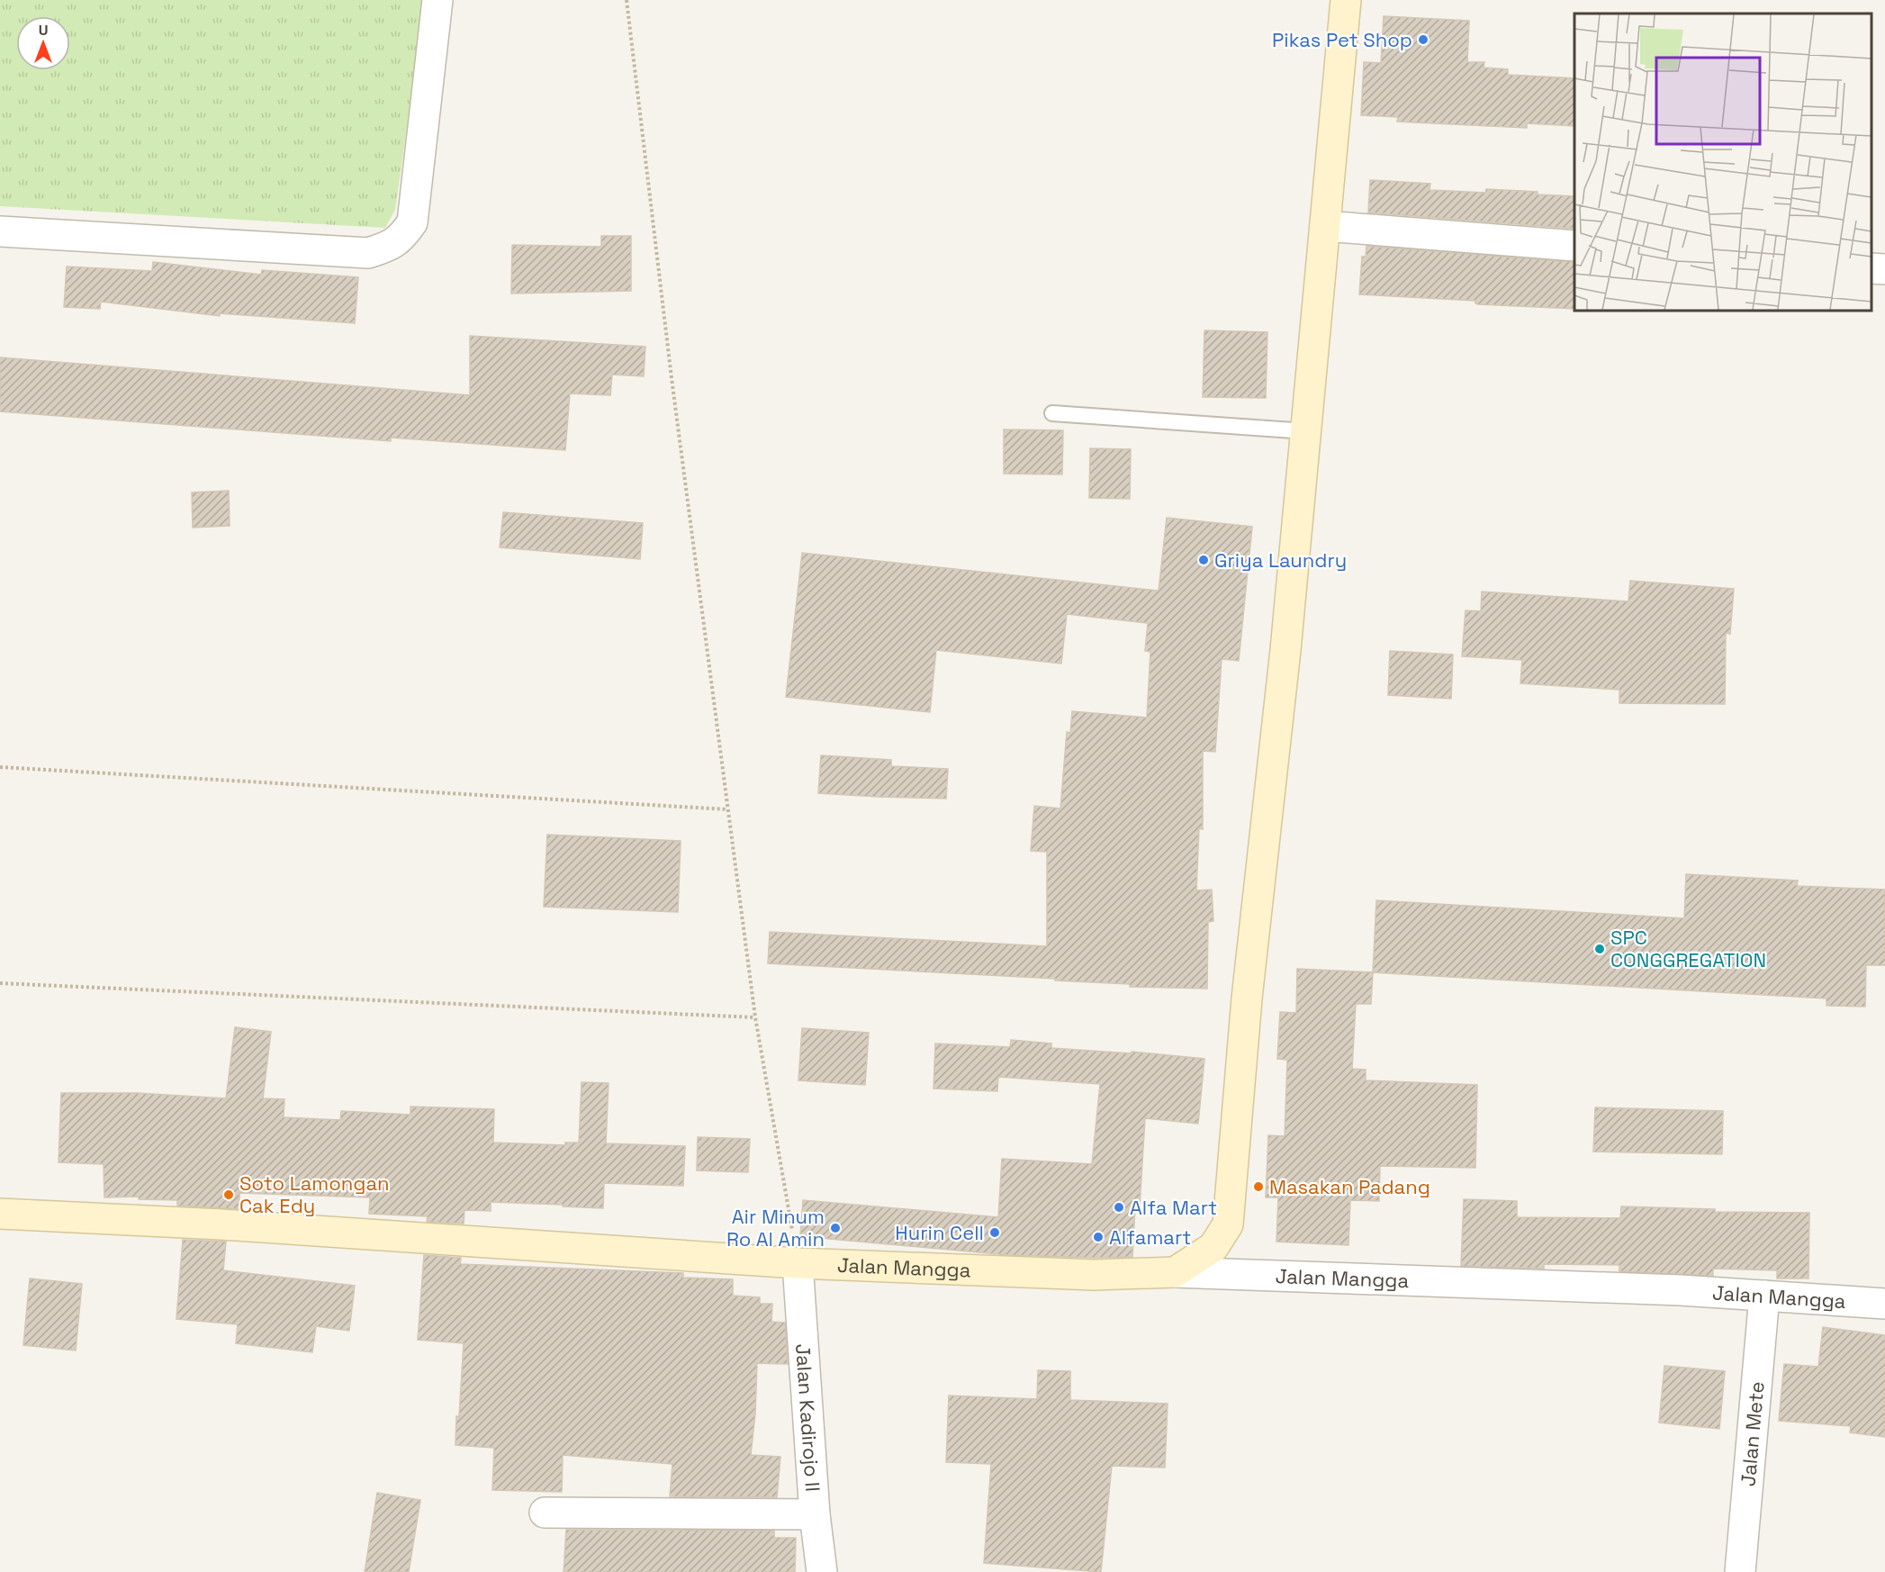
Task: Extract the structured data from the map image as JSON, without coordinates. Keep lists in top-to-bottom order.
{
  "streets": {
    "street": ["Jalan Mangga", "Jalan Kadirojo II", "Jalan Mete"]
  },
  "crossings": [
    ["Jalan Mangga", "Jalan Kadirojo II"],
    ["Jalan Mangga", "Jalan Mete"]
  ],
  "places": [
    "Pikas Pet Shop",
    "Griya Laundry",
    "SPC CONGGREGATION",
    "Masakan Padang",
    "Soto Lamongan Cak Edy",
    "Alfa Mart",
    "Air Minum Ro Al Amin",
    "Hurin Cell",
    "Alfamart"
  ],
  "north": "top"
}
